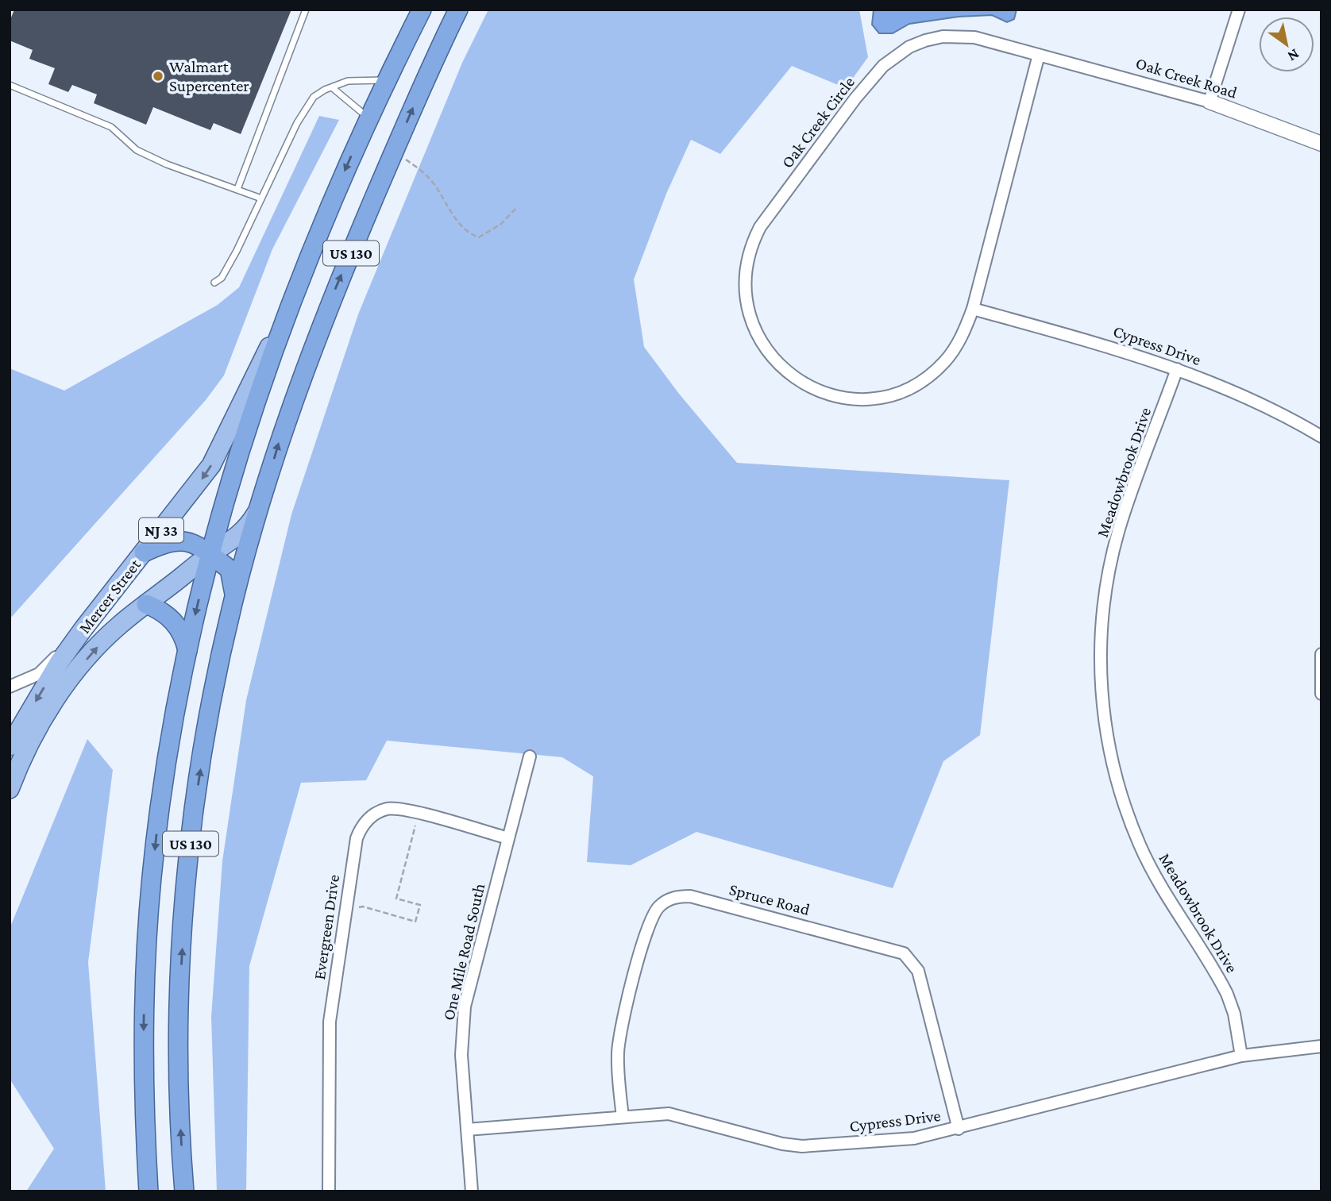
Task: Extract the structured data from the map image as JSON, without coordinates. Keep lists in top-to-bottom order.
{
  "streets": {
    "highway": ["US 130"],
    "main road": ["NJ 33", "Mercer Street"],
    "street": [
      "Oak Creek Road",
      "Oak Creek Circle",
      "Cypress Drive",
      "Meadowbrook Drive",
      "Spruce Road",
      "Evergreen Drive",
      "One Mile Road South"
    ]
  },
  "crossings": [
    ["Oak Creek Road", "Oak Creek Circle"],
    ["Oak Creek Circle", "Cypress Drive"],
    ["US 130", "Mercer Street"],
    ["Cypress Drive", "Meadowbrook Drive"],
    ["Cypress Drive", "Spruce Road"],
    ["Cypress Drive", "One Mile Road South"],
    ["Evergreen Drive", "One Mile Road South"]
  ],
  "places": ["Walmart Supercenter"],
  "north": "bottom right"
}
